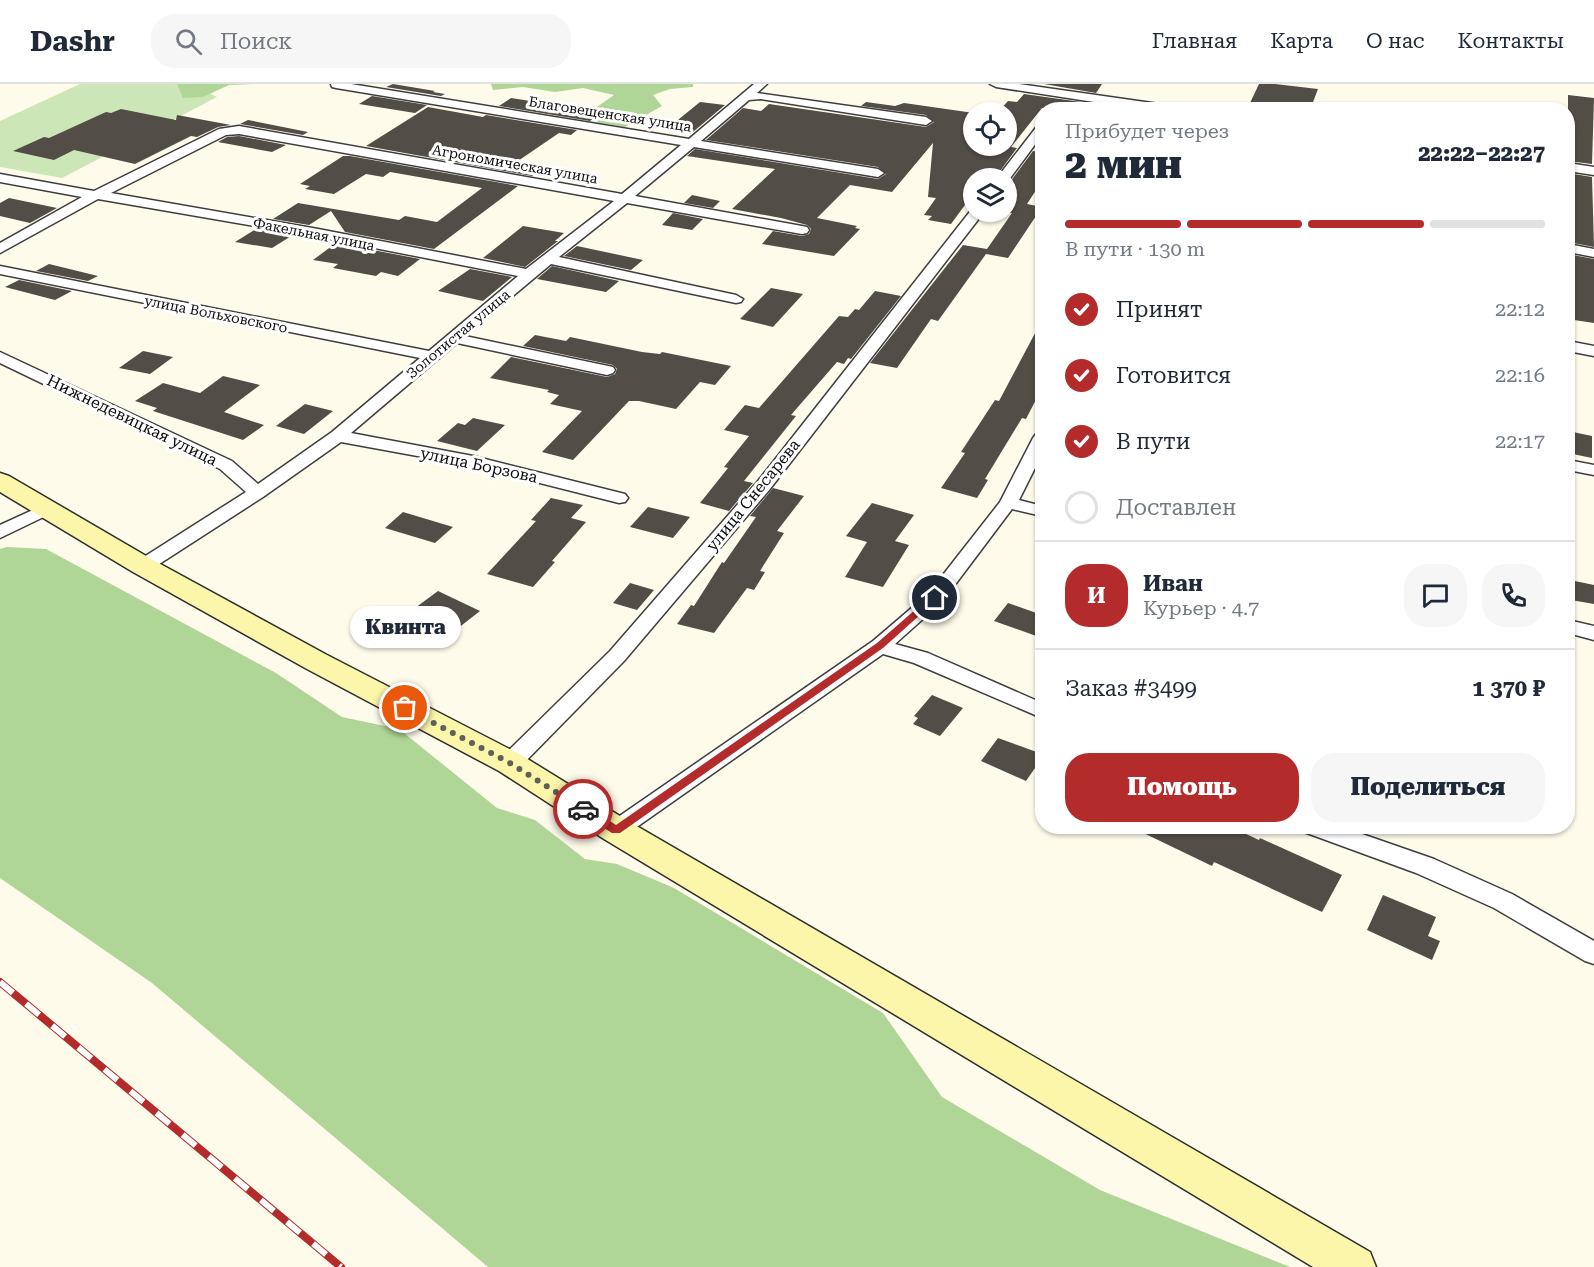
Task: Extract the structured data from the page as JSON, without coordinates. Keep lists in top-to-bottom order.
{
  "streets": {
    "street": [
      "Благовещенская улица",
      "Агрономическая улица",
      "Факельная улица",
      "улица Вольховского",
      "Золотистая улица",
      "Нижнедевицкая улица",
      "улица Борзова",
      "улица Снесарева"
    ]
  },
  "crossings": [
    ["Благовещенская улица", "Золотистая улица"],
    ["Агрономическая улица", "Факельная улица"],
    ["Агрономическая улица", "Золотистая улица"],
    ["Факельная улица", "Золотистая улица"],
    ["улица Вольховского", "Золотистая улица"],
    ["Золотистая улица", "Нижнедевицкая улица"],
    ["Золотистая улица", "улица Борзова"]
  ],
  "places": ["Квинта"],
  "page": {
    "header": "Dashr",
    "search": "Поиск",
    "nav": [
      "Главная",
      "Карта",
      "О нас",
      "Контакты"
    ],
    "heading": ["2 мин", "Прибудет через", "22:22–22:27"],
    "panel": [
      "Иван",
      "Курьер · 4.7",
      "Заказ #3499",
      "1 370 ₽"
    ],
    "bar": "В пути · 130 m",
    "list": [
      ["Принят", "22:12"],
      ["Готовится", "22:16"],
      ["В пути", "22:17"],
      "Доставлен"
    ],
    "round": "И",
    "bubble": "Квинта",
    "buttons": ["Помощь", "Поделиться"]
  }
}
